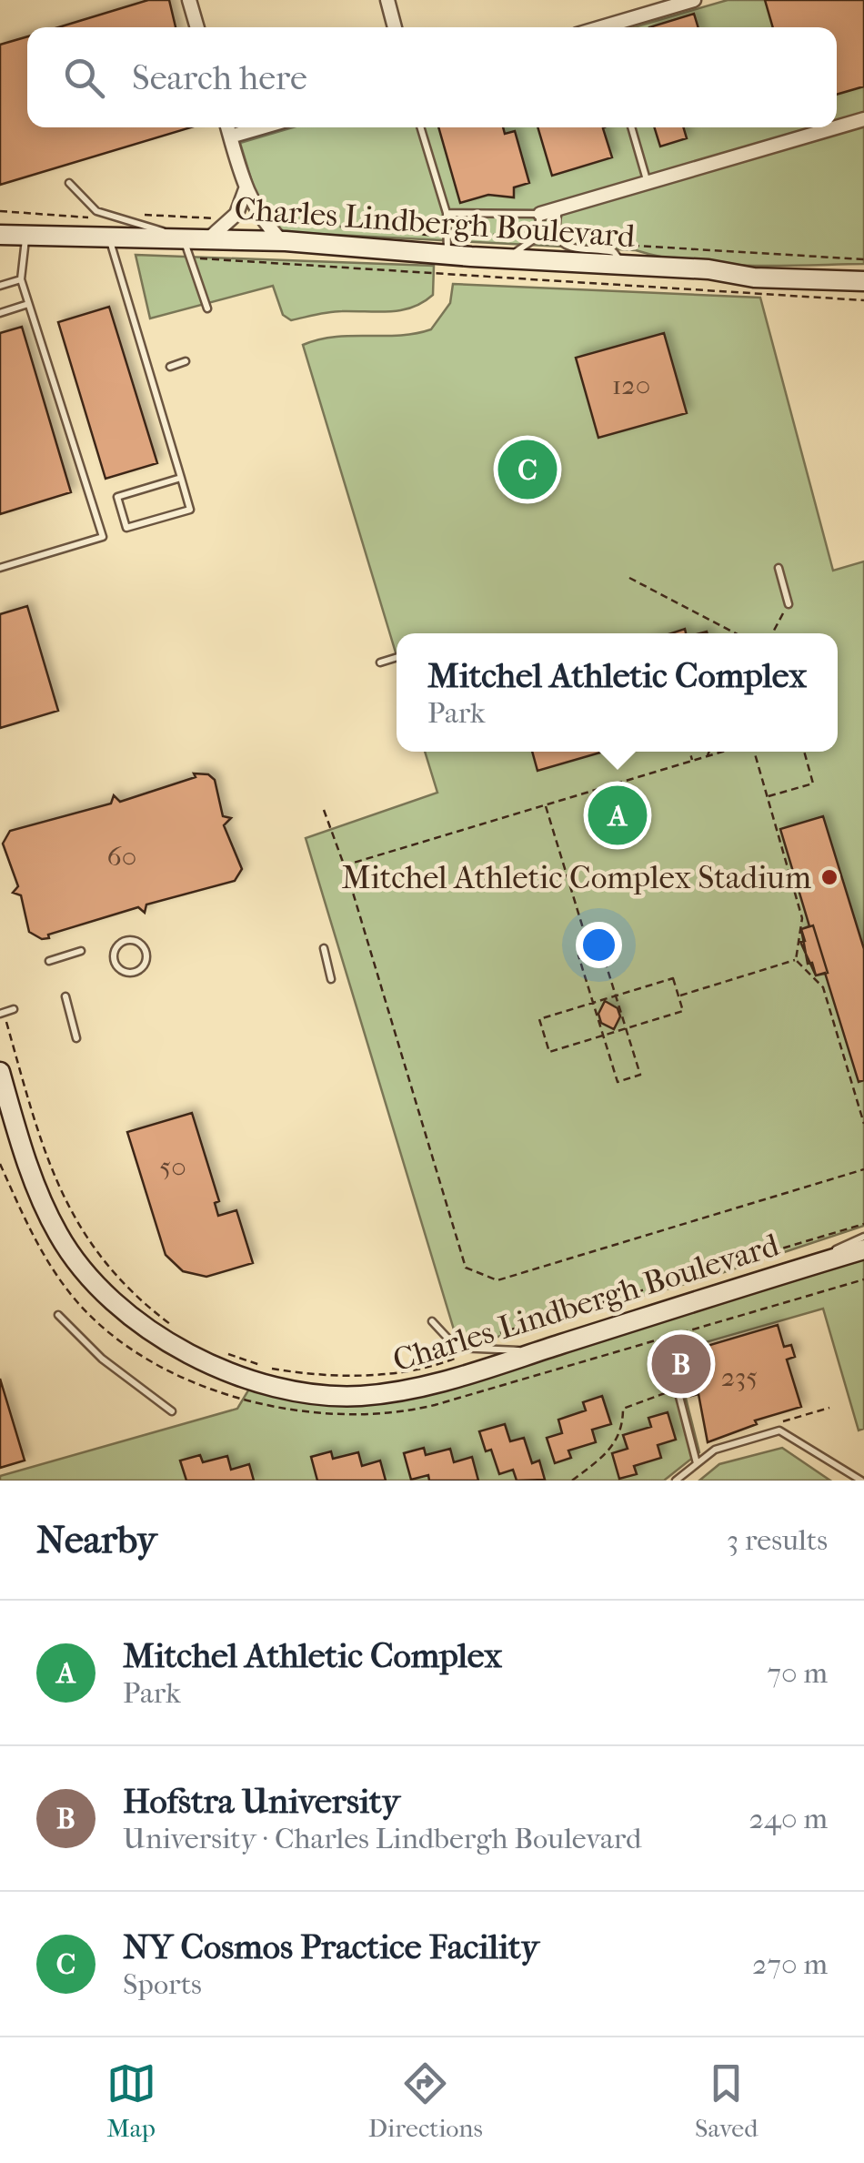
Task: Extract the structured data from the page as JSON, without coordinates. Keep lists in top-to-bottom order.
{
  "streets": {
    "street": ["Charles Lindbergh Boulevard"]
  },
  "places": ["Mitchel Athletic Complex Stadium"],
  "house_numbers": [
    "120",
    "60",
    "50",
    "235"
  ],
  "page": {
    "search": "Search here",
    "pins": ["C", "A", "B"],
    "popup": ["Mitchel Athletic Complex", "Park"],
    "heading": ["Nearby", "3 results"],
    "list": [
      {
        "mark": "A",
        "name": "Mitchel Athletic Complex",
        "note": "Park",
        "value": "70 m"
      },
      {
        "mark": "B",
        "name": "Hofstra University",
        "note": "University · Charles Lindbergh Boulevard",
        "value": "240 m"
      },
      {
        "mark": "C",
        "name": "NY Cosmos Practice Facility",
        "note": "Sports",
        "value": "270 m"
      }
    ],
    "nav": ["Map", "Directions", "Saved"]
  }
}
